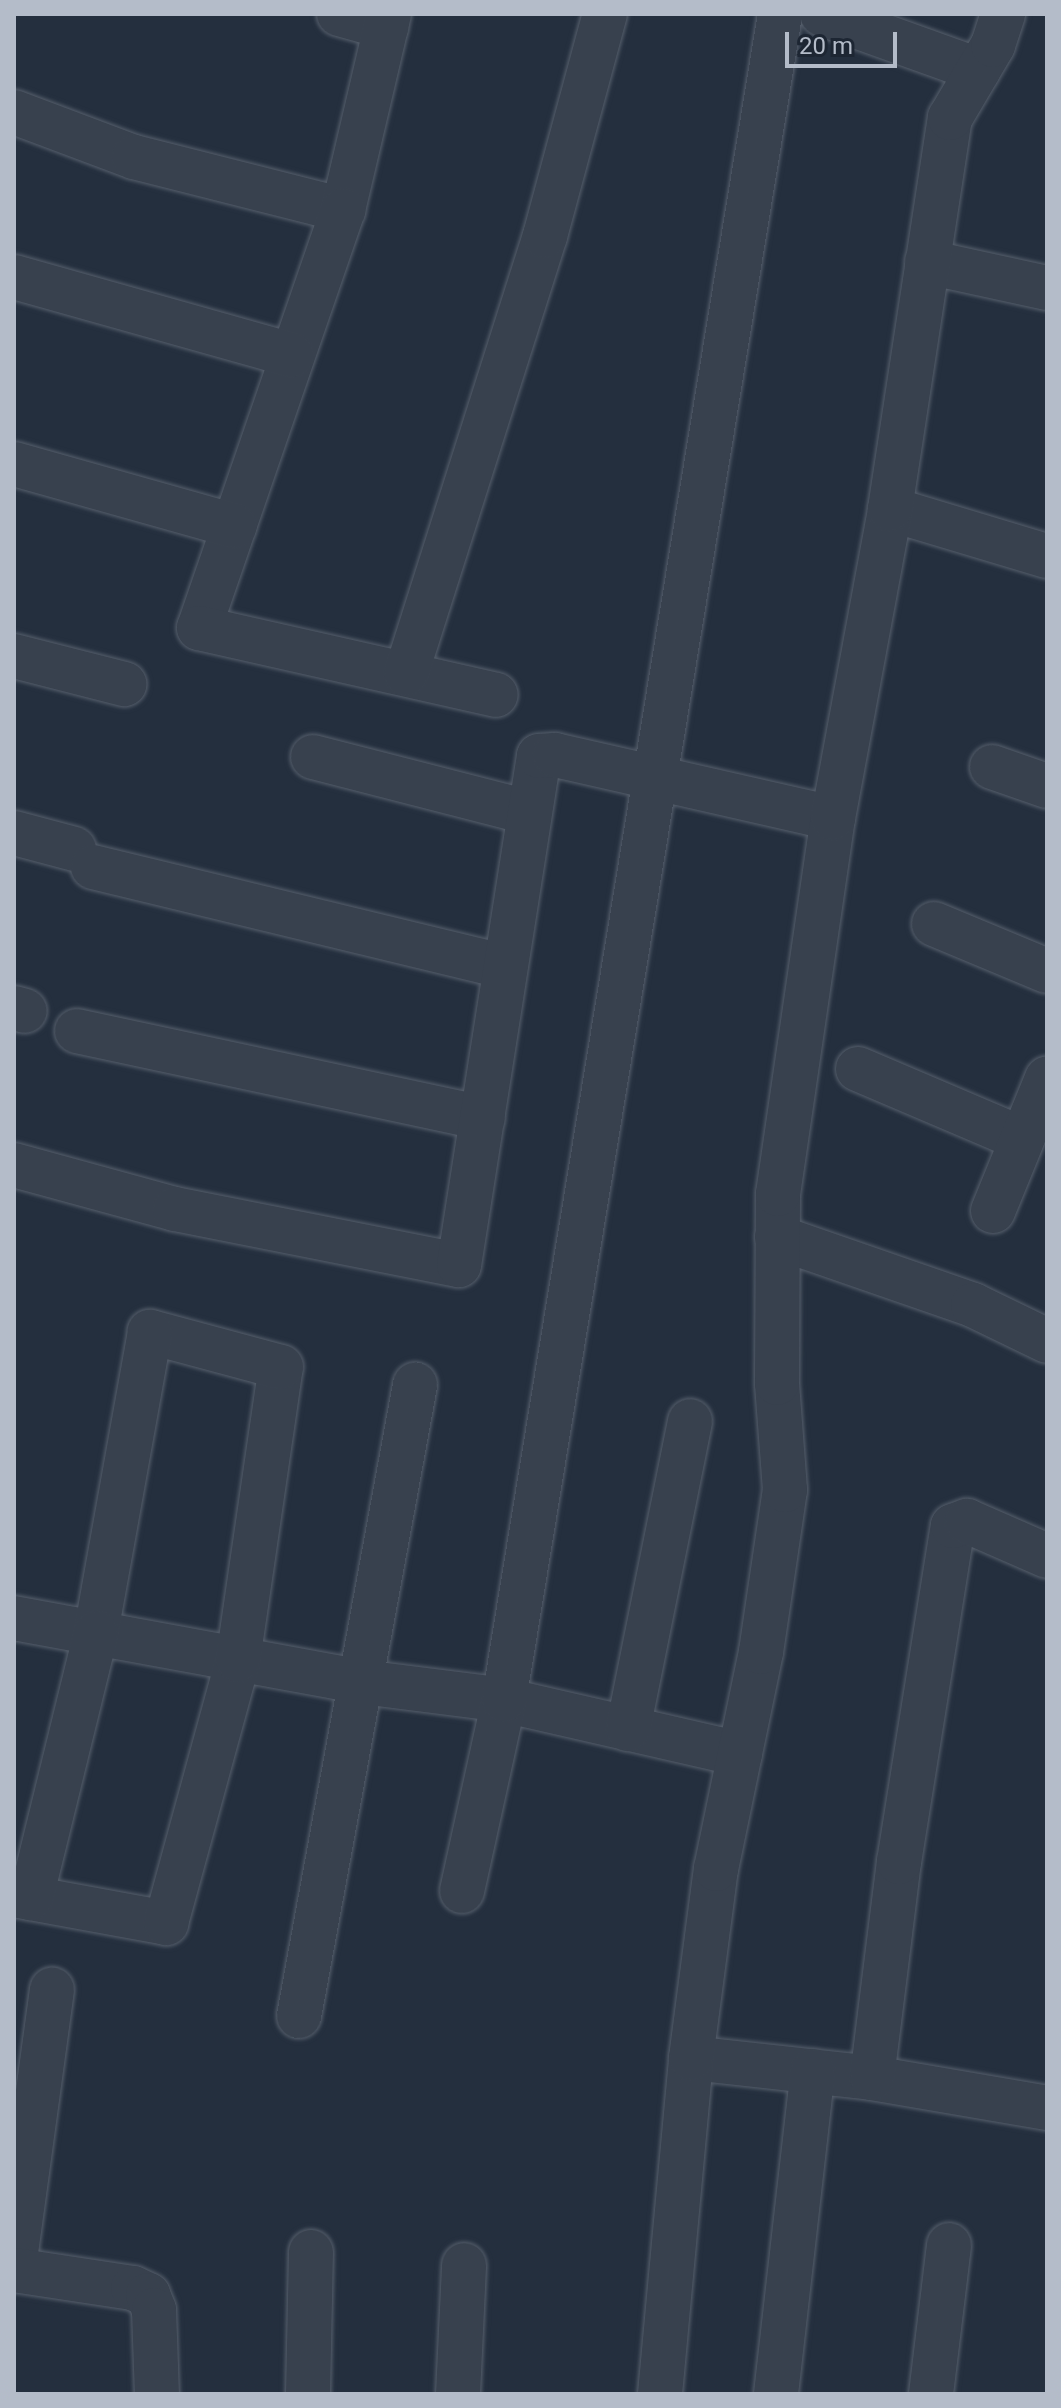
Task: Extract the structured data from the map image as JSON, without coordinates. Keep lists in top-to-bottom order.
{
  "scale_bar": "20 m"
}
